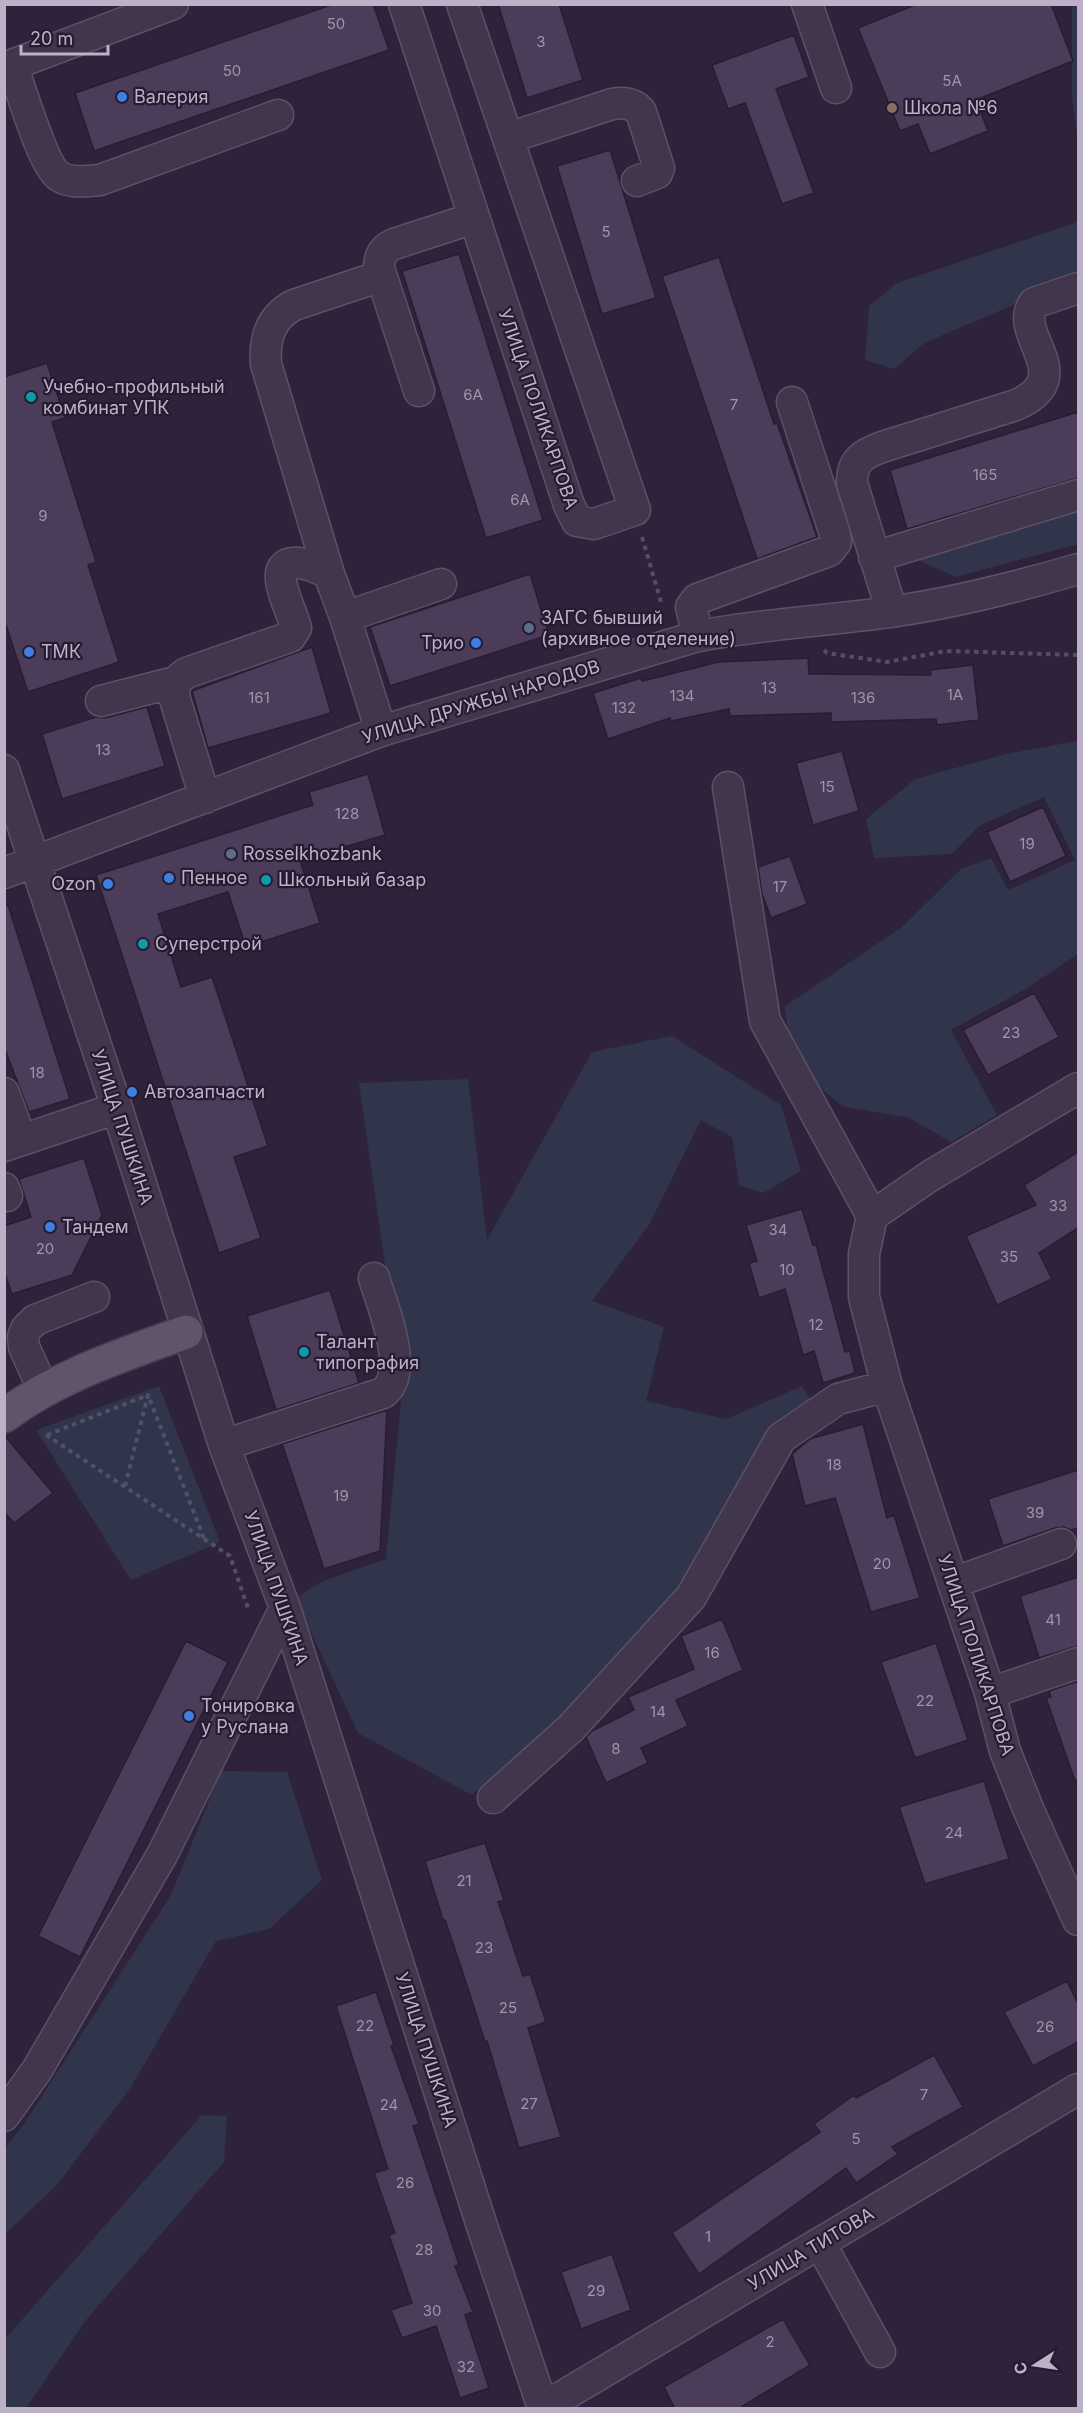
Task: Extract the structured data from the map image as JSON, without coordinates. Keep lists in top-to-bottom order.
{
  "streets": {
    "street": [
      "УЛИЦА ПОЛИКАРПОВА",
      "УЛИЦА ДРУЖБЫ НАРОДОВ",
      "УЛИЦА ПУШКИНА",
      "УЛИЦА ТИТОВА"
    ]
  },
  "crossings": [
    ["УЛИЦА ДРУЖБЫ НАРОДОВ", "УЛИЦА ПУШКИНА"],
    ["УЛИЦА ПУШКИНА", "УЛИЦА ТИТОВА"]
  ],
  "places": [
    "Валерия",
    "Школа №6",
    "Учебно-профильный комбинат УПК",
    "ЗАГС бывший (архивное отделение)",
    "Трио",
    "ТМК",
    "Rosselkhozbank",
    "Пенное",
    "Школьный базар",
    "Ozon",
    "Суперстрой",
    "Автозапчасти",
    "Тандем",
    "Талант типография",
    "Тонировка у Руслана"
  ],
  "house_numbers": [
    "50",
    "3",
    "50",
    "5А",
    "5",
    "6А",
    "7",
    "165",
    "6А",
    "9",
    "13",
    "1А",
    "134",
    "161",
    "136",
    "132",
    "13",
    "15",
    "128",
    "19",
    "17",
    "23",
    "18",
    "33",
    "34",
    "20",
    "35",
    "10",
    "12",
    "18",
    "19",
    "39",
    "20",
    "41",
    "16",
    "22",
    "14",
    "8",
    "24",
    "21",
    "23",
    "25",
    "22",
    "26",
    "7",
    "27",
    "24",
    "5",
    "26",
    "1",
    "28",
    "29",
    "30",
    "2",
    "32"
  ],
  "scale_bar": "20 m",
  "north": "left"
}
